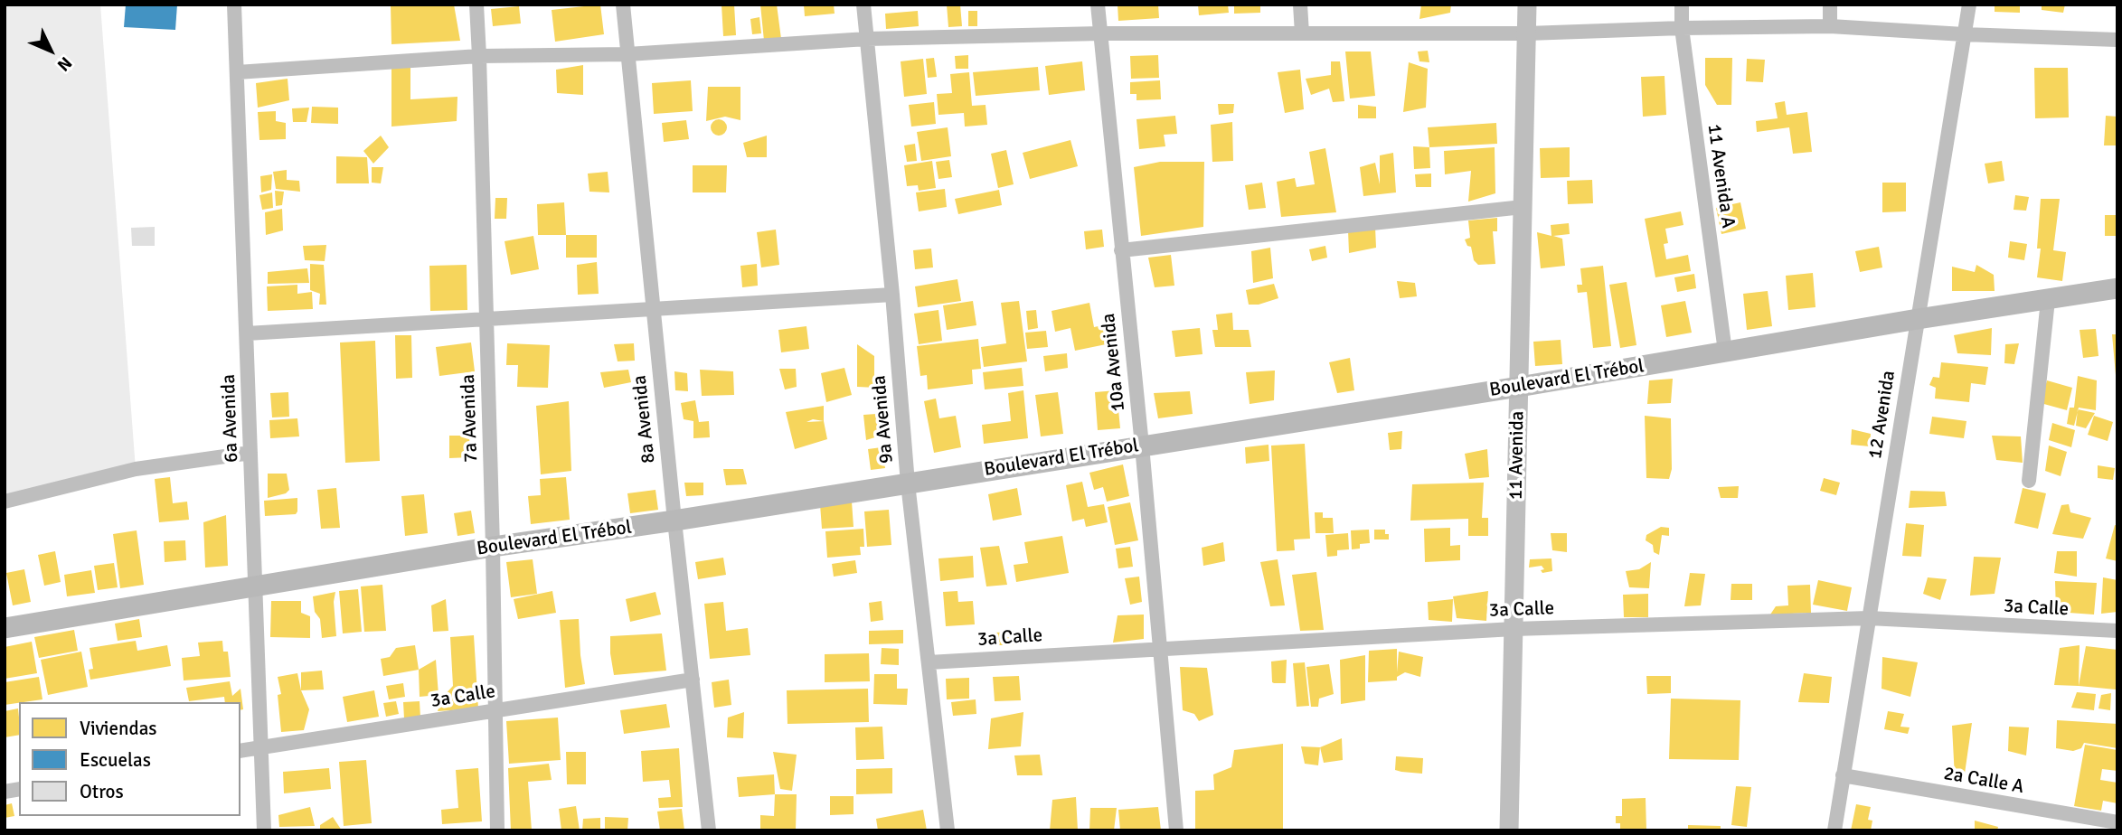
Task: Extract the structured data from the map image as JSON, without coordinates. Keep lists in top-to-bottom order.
{
  "streets": {
    "main road": ["Boulevard El Trébol"],
    "street": [
      "11 Avenida A",
      "10a Avenida",
      "12 Avenida",
      "6a Avenida",
      "7a Avenida",
      "8a Avenida",
      "9a Avenida",
      "11 Avenida",
      "3a Calle",
      "2a Calle A"
    ]
  },
  "crossings": [
    ["11 Avenida A", "Boulevard El Trébol"],
    ["10a Avenida", "Boulevard El Trébol"],
    ["10a Avenida", "3a Calle"],
    ["Boulevard El Trébol", "12 Avenida"],
    ["Boulevard El Trébol", "6a Avenida"],
    ["Boulevard El Trébol", "7a Avenida"],
    ["Boulevard El Trébol", "8a Avenida"],
    ["Boulevard El Trébol", "9a Avenida"],
    ["Boulevard El Trébol", "11 Avenida"],
    ["12 Avenida", "3a Calle"],
    ["12 Avenida", "2a Calle A"],
    ["6a Avenida", "3a Calle"],
    ["7a Avenida", "3a Calle"],
    ["8a Avenida", "3a Calle"],
    ["9a Avenida", "3a Calle"],
    ["11 Avenida", "3a Calle"]
  ],
  "legend": ["Viviendas", "Escuelas", "Otros"],
  "north": "bottom right"
}
